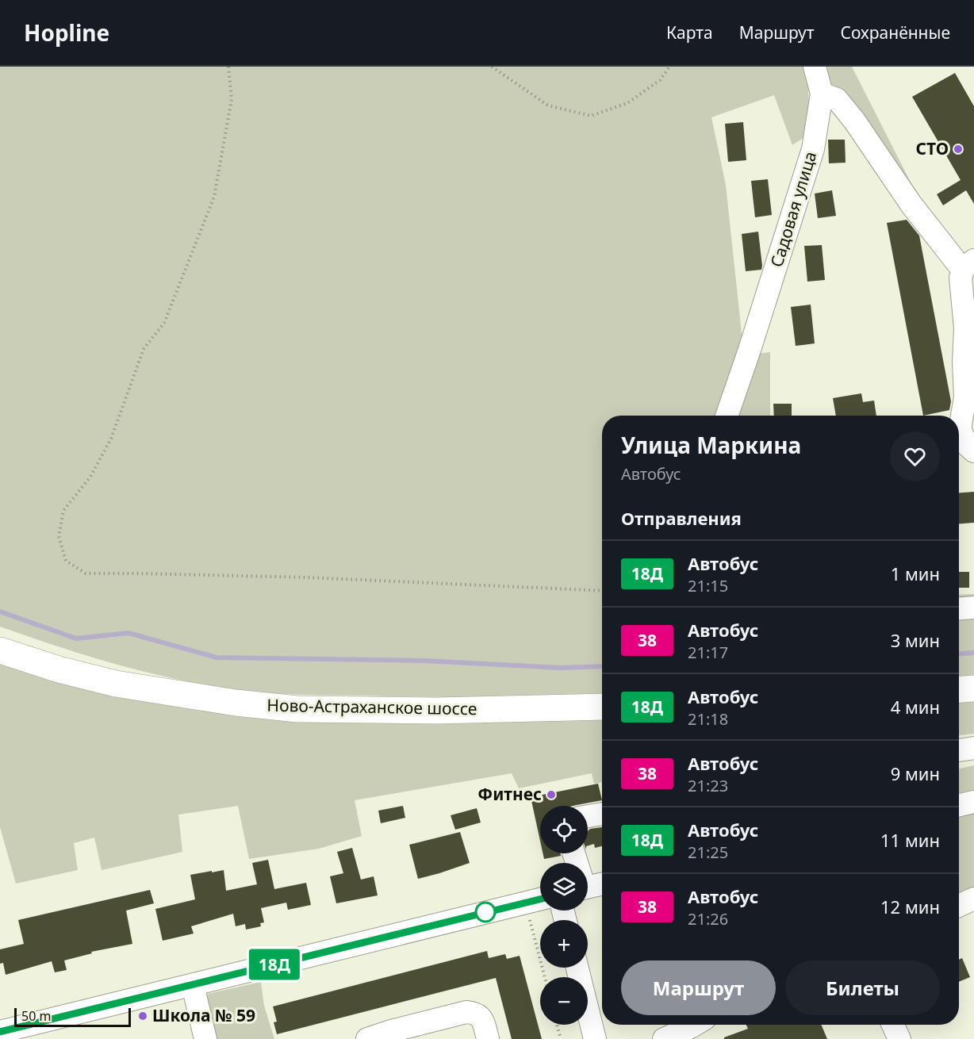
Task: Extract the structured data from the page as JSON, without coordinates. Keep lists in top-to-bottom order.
{
  "streets": {
    "main road": ["Ново-Астраханское шоссе"],
    "street": ["Садовая улица"]
  },
  "places": ["СТО", "Фитнес", "Школа № 59"],
  "lines": ["bus line 18Д"],
  "scale_bar": "50 m",
  "page": {
    "header": "Hopline",
    "nav": ["Карта", "Маршрут", "Сохранённые"],
    "on_map": "18Д",
    "heading": [
      ["Улица Маркина", "Автобус"],
      "Отправления"
    ],
    "list": [
      {
        "mark": "18Д",
        "name": "Автобус",
        "note": "21:15",
        "value": "1 мин"
      },
      {
        "mark": "38",
        "name": "Автобус",
        "note": "21:17",
        "value": "3 мин"
      },
      {
        "mark": "18Д",
        "name": "Автобус",
        "note": "21:18",
        "value": "4 мин"
      },
      {
        "mark": "38",
        "name": "Автобус",
        "note": "21:23",
        "value": "9 мин"
      },
      {
        "mark": "18Д",
        "name": "Автобус",
        "note": "21:25",
        "value": "11 мин"
      },
      {
        "mark": "38",
        "name": "Автобус",
        "note": "21:26",
        "value": "12 мин"
      }
    ],
    "map_buttons": ["+", "−"],
    "buttons": ["Маршрут", "Билеты"],
    "scale": "50 m"
  }
}
